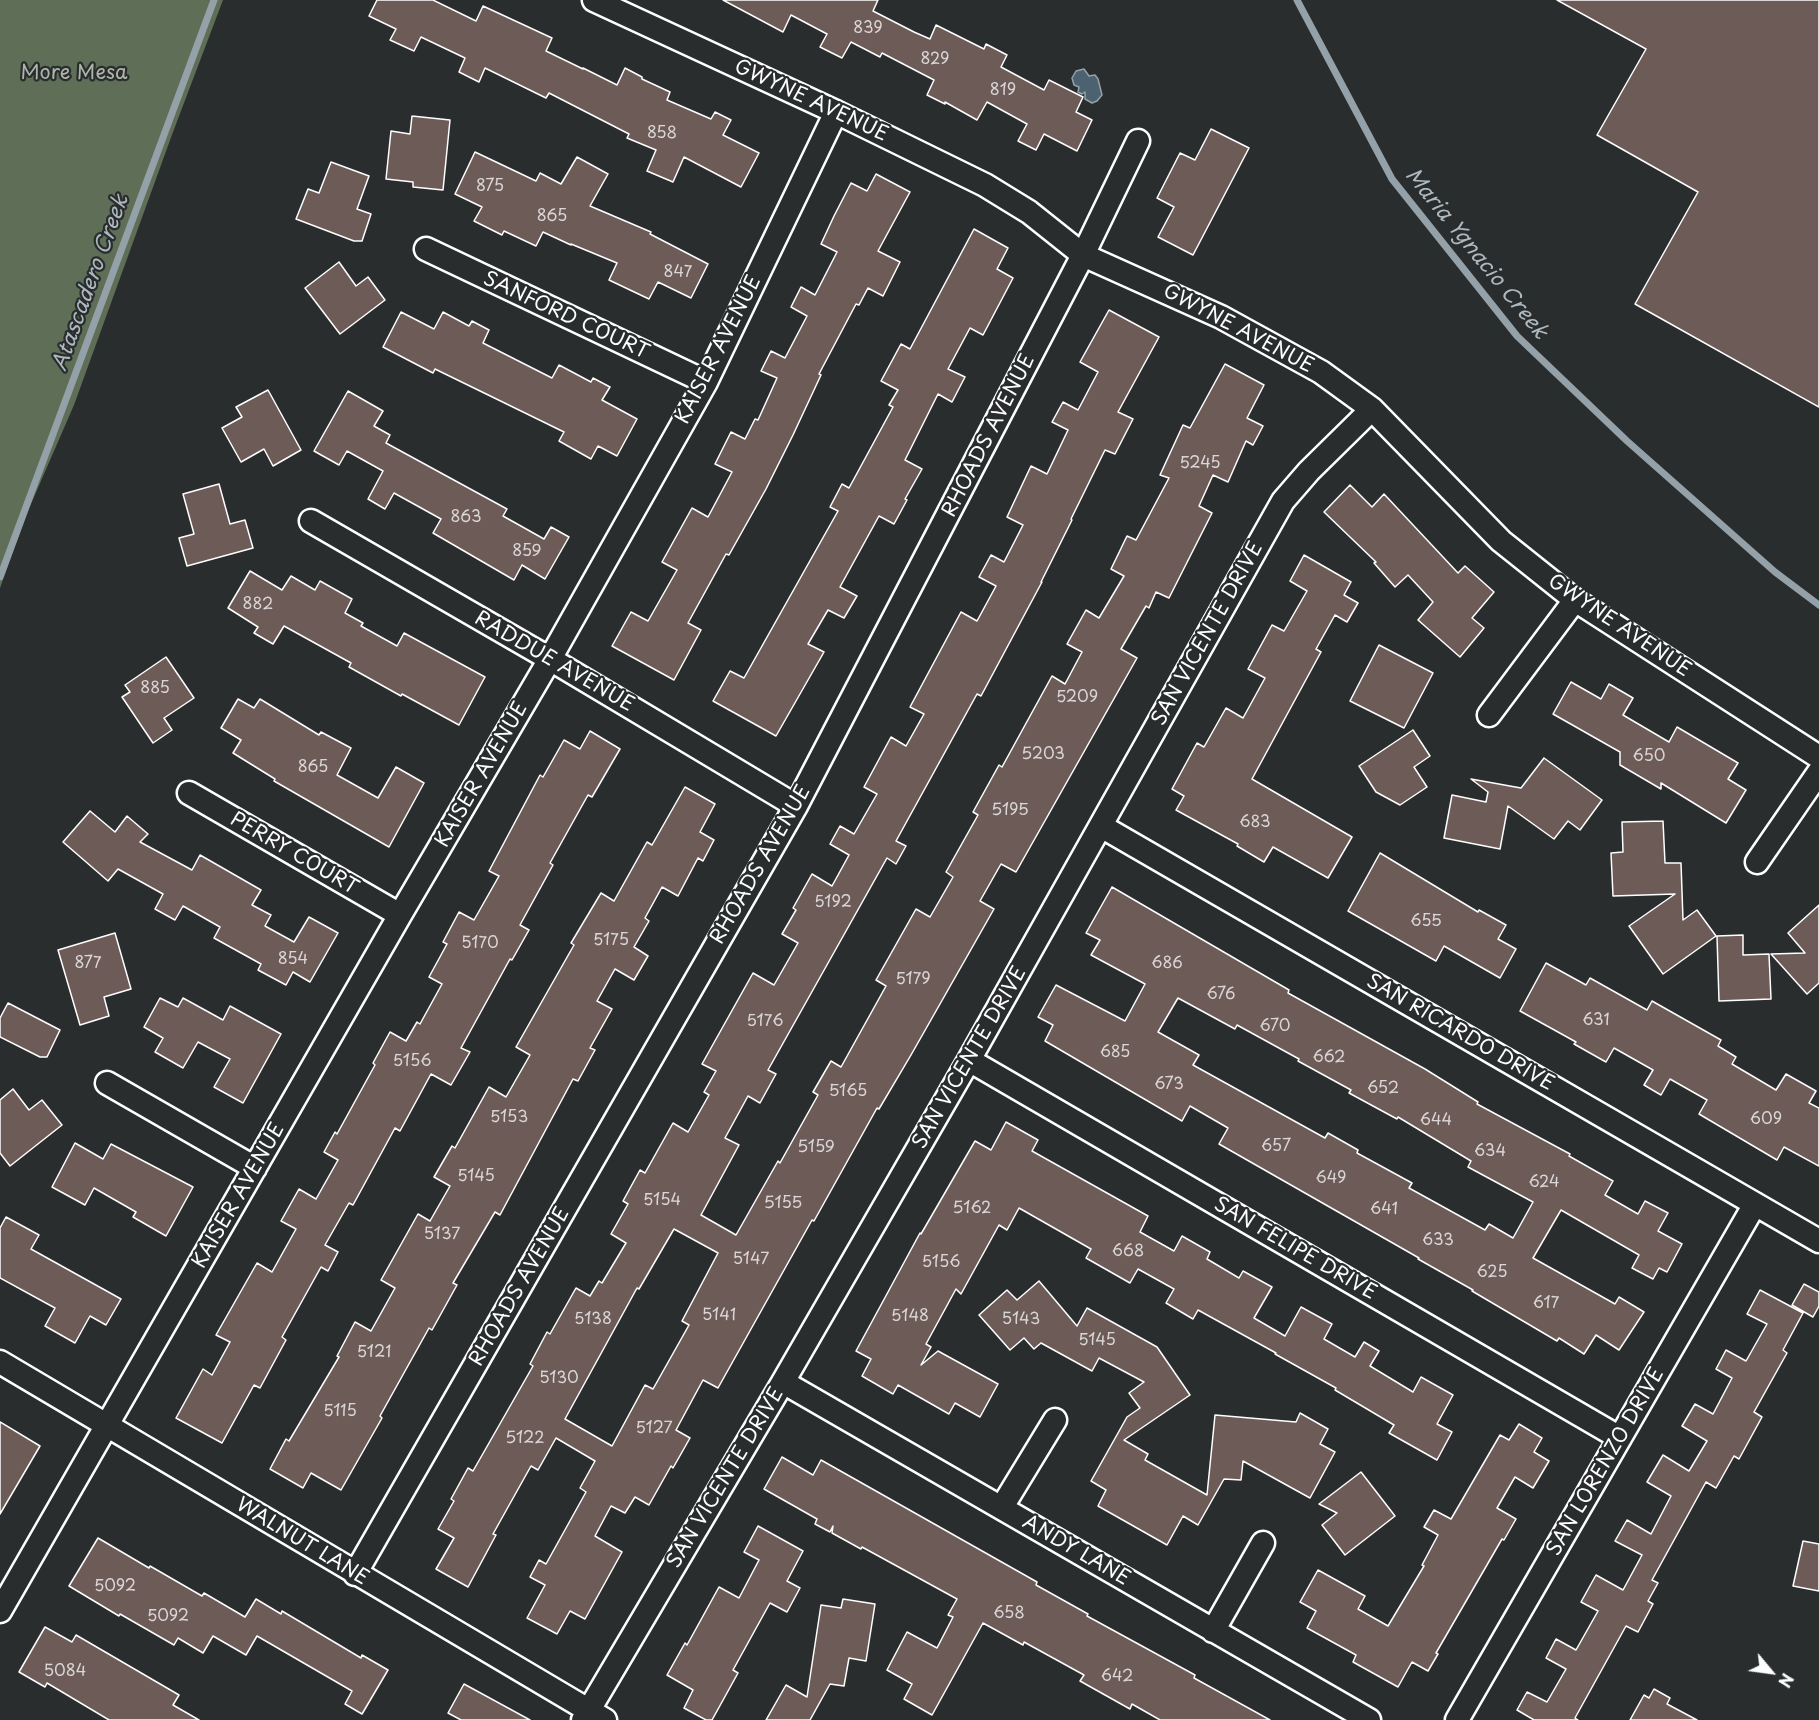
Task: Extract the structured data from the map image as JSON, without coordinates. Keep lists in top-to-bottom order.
{
  "streets": {
    "street": [
      "GWYNE AVENUE",
      "SANFORD COURT",
      "KAISER AVENUE",
      "RHOADS AVENUE",
      "SAN VICENTE DRIVE",
      "RADDUE AVENUE",
      "PERRY COURT",
      "SAN RICARDO DRIVE",
      "SAN FELIPE DRIVE",
      "SAN LORENZO DRIVE",
      "WALNUT LANE",
      "ANDY LANE"
    ]
  },
  "crossings": [
    ["GWYNE AVENUE", "KAISER AVENUE"],
    ["GWYNE AVENUE", "RHOADS AVENUE"],
    ["GWYNE AVENUE", "SAN VICENTE DRIVE"],
    ["SANFORD COURT", "KAISER AVENUE"],
    ["KAISER AVENUE", "RADDUE AVENUE"],
    ["KAISER AVENUE", "PERRY COURT"],
    ["KAISER AVENUE", "WALNUT LANE"],
    ["RHOADS AVENUE", "RADDUE AVENUE"],
    ["RHOADS AVENUE", "WALNUT LANE"],
    ["SAN VICENTE DRIVE", "SAN RICARDO DRIVE"],
    ["SAN VICENTE DRIVE", "SAN FELIPE DRIVE"],
    ["SAN VICENTE DRIVE", "WALNUT LANE"],
    ["SAN VICENTE DRIVE", "ANDY LANE"],
    ["SAN RICARDO DRIVE", "SAN LORENZO DRIVE"],
    ["SAN FELIPE DRIVE", "SAN LORENZO DRIVE"]
  ],
  "water": ["Maria Ygnacio Creek", "Atascadero Creek"],
  "parks": ["More Mesa"],
  "house_numbers": [
    "839",
    "829",
    "819",
    "858",
    "875",
    "865",
    "847",
    "5245",
    "863",
    "859",
    "882",
    "885",
    "5209",
    "5203",
    "650",
    "865",
    "5195",
    "683",
    "5192",
    "655",
    "5175",
    "5170",
    "854",
    "877",
    "686",
    "5179",
    "676",
    "631",
    "5176",
    "670",
    "685",
    "662",
    "5156",
    "673",
    "652",
    "5165",
    "5153",
    "609",
    "644",
    "657",
    "5159",
    "634",
    "5145",
    "649",
    "624",
    "5154",
    "5155",
    "5162",
    "641",
    "5137",
    "633",
    "668",
    "5147",
    "5156",
    "625",
    "617",
    "5141",
    "5148",
    "5138",
    "5143",
    "5145",
    "5121",
    "5130",
    "5115",
    "5127",
    "5122",
    "5092",
    "658",
    "5092",
    "5084",
    "642"
  ],
  "north": "bottom right"
}
